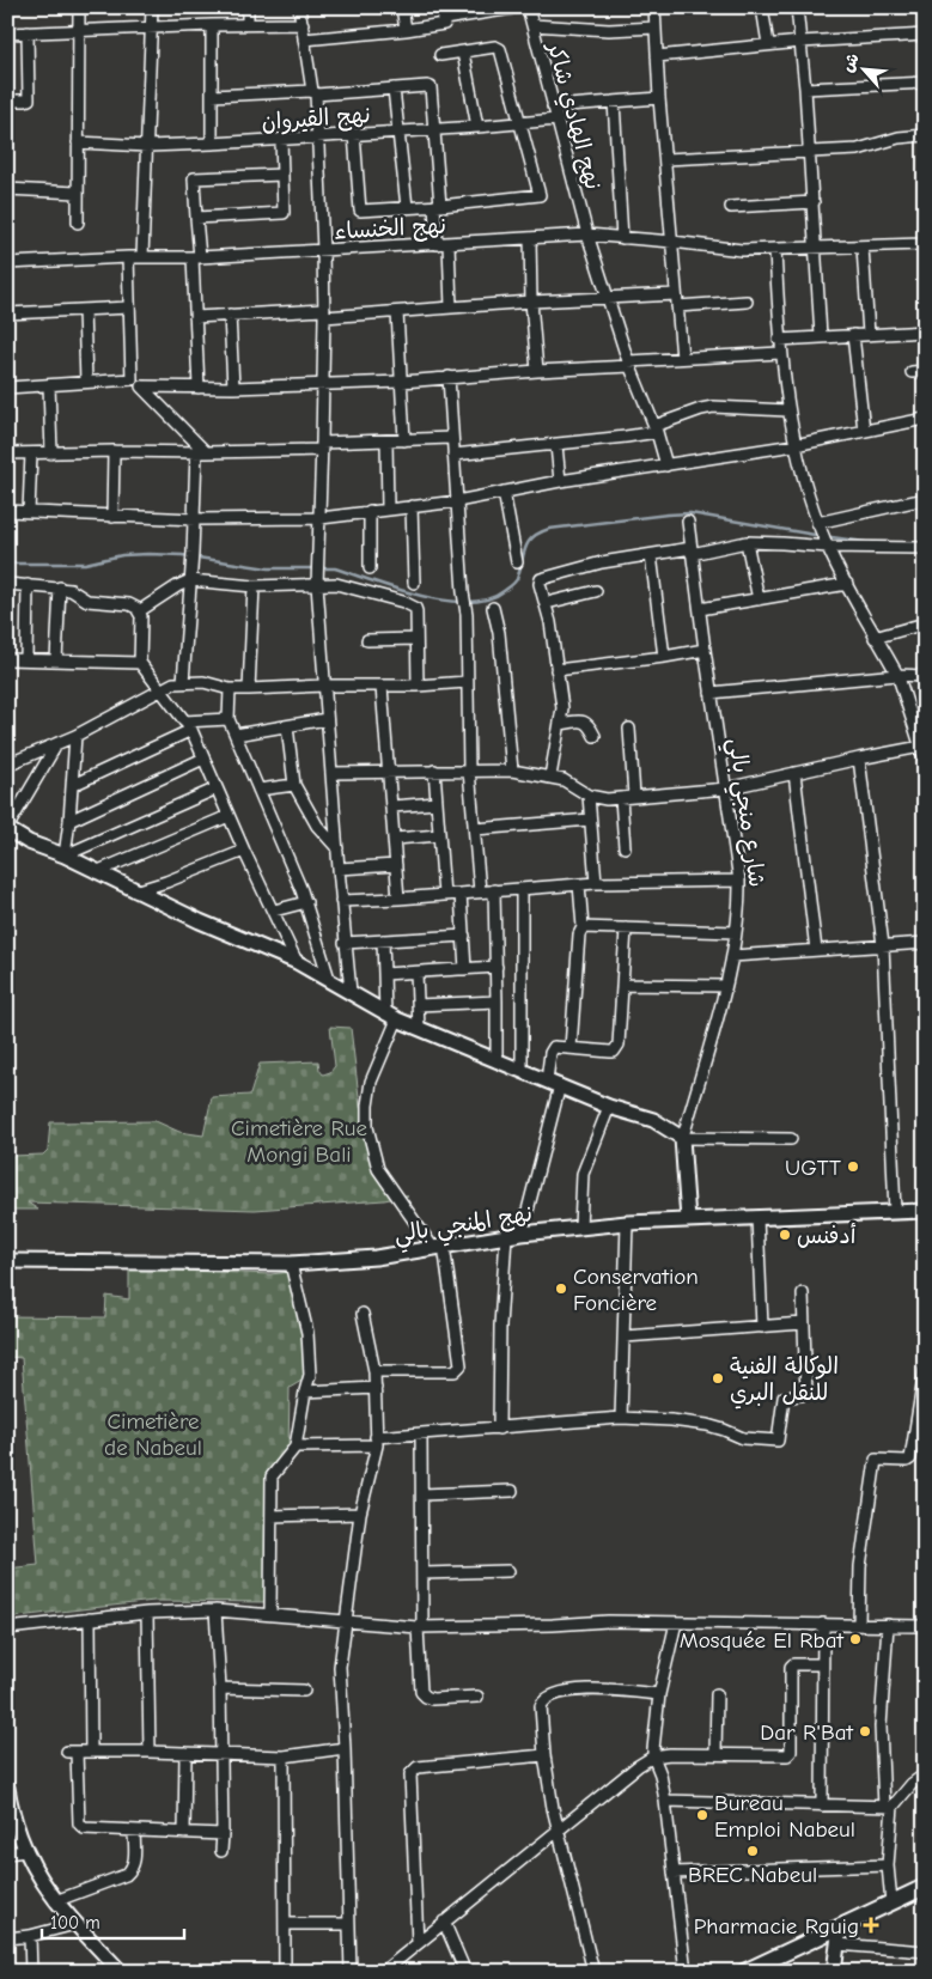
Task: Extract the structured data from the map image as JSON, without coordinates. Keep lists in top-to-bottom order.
{
  "streets": {
    "street": [
      "نهج الهادي شاكر",
      "نهج القيروان",
      "نهج الخنساء",
      "شارع منجي بالي",
      "نهج المنجي بالي"
    ]
  },
  "crossings": [
    ["نهج الهادي شاكر", "نهج القيروان"],
    ["نهج الهادي شاكر", "نهج الخنساء"]
  ],
  "parks": ["Cimetière Rue Mongi Bali", "Cimetière de Nabeul"],
  "places": {
    "other": [
      "UGTT",
      "أدفنس",
      "Conservation Foncière",
      "الوكالة الفنية للنقل البري",
      "Mosquée El Rbat",
      "Dar R'Bat",
      "Bureau Emploi Nabeul",
      "BREC Nabeul"
    ],
    "health": ["Pharmacie Rguig"]
  },
  "scale_bar": "100 m",
  "north": "top left"
}
